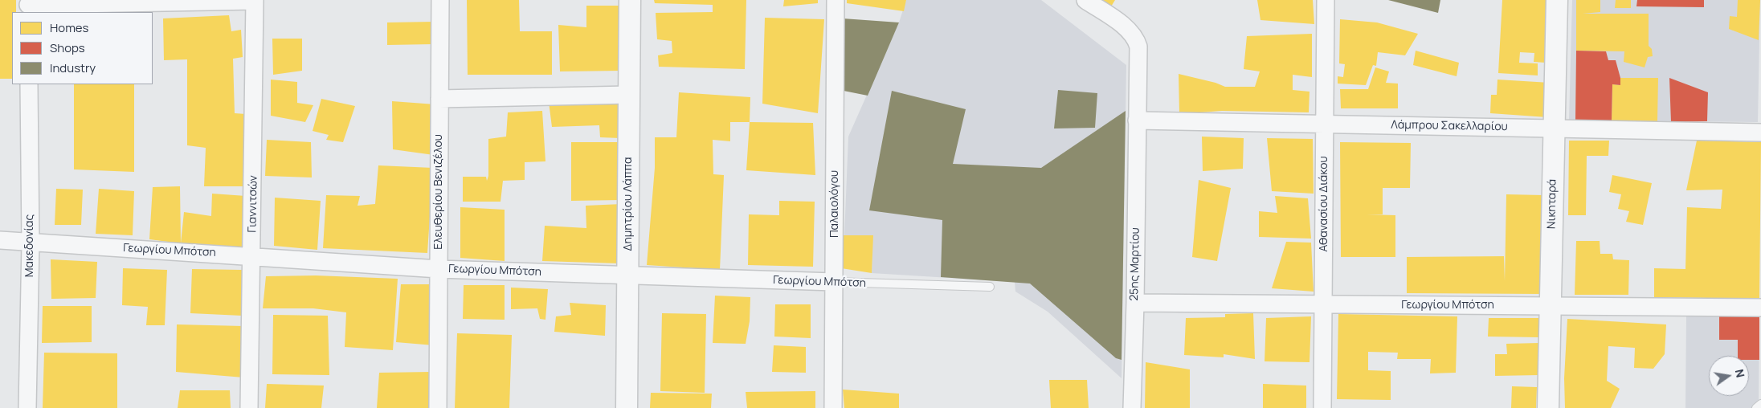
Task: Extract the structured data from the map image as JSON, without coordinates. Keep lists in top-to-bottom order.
{
  "streets": {
    "street": [
      "Λάμπρου Σακελλαρίου",
      "Ελευθερίου Βενιζέλου",
      "Γιαννιτσών",
      "Δημητρίου Λάππα",
      "Παλαιολόγου",
      "Αθανασίου Διάκου",
      "Νικηταρά",
      "Μακεδονίας",
      "Γεωργίου Μπότση",
      "25ης Μαρτίου"
    ]
  },
  "crossings": [
    ["Λάμπρου Σακελλαρίου", "Αθανασίου Διάκου"],
    ["Λάμπρου Σακελλαρίου", "Νικηταρά"],
    ["Λάμπρου Σακελλαρίου", "25ης Μαρτίου"],
    ["Ελευθερίου Βενιζέλου", "Γεωργίου Μπότση"],
    ["Γιαννιτσών", "Γεωργίου Μπότση"],
    ["Δημητρίου Λάππα", "Γεωργίου Μπότση"],
    ["Παλαιολόγου", "Γεωργίου Μπότση"],
    ["Αθανασίου Διάκου", "Γεωργίου Μπότση"],
    ["Νικηταρά", "Γεωργίου Μπότση"],
    ["Μακεδονίας", "Γεωργίου Μπότση"],
    ["Γεωργίου Μπότση", "25ης Μαρτίου"]
  ],
  "legend": ["Homes", "Shops", "Industry"],
  "north": "right"
}
